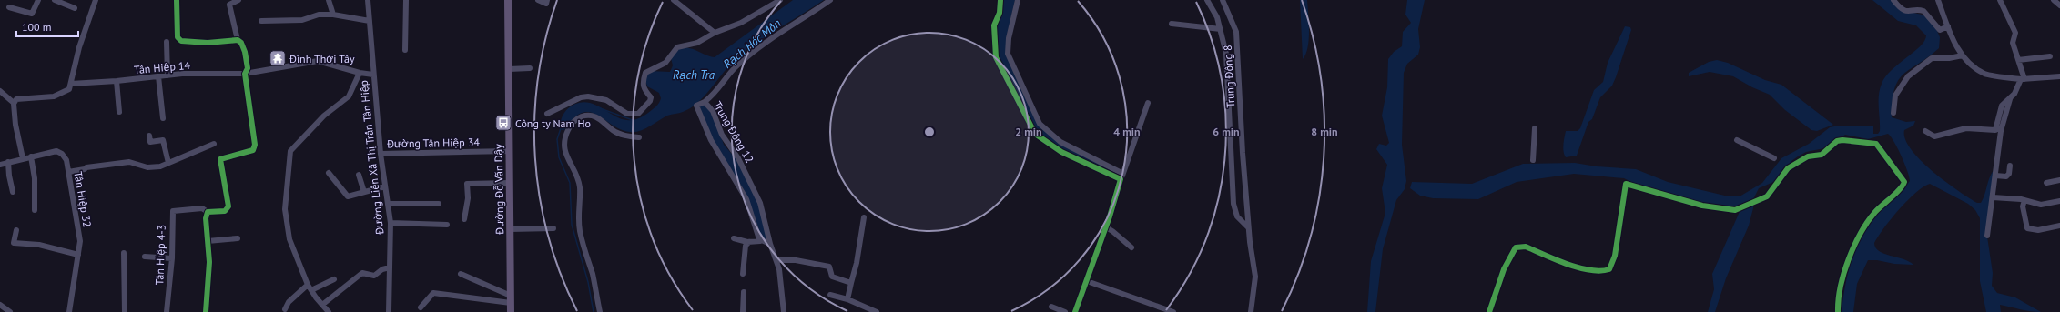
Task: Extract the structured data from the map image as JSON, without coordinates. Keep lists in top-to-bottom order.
{
  "streets": {
    "main road": ["Đường Đỗ Văn Dậy"],
    "street": [
      "Tân Hiệp 14",
      "Trung Đông 8",
      "Trung Đông 12",
      "Đường Tân Hiệp 34",
      "Đường Liên Xã Thị Trấn Tân Hiệp",
      "Tân Hiệp 32",
      "Tân Hiệp 4-3"
    ]
  },
  "crossings": [
    ["Tân Hiệp 14", "Đường Liên Xã Thị Trấn Tân Hiệp"],
    ["Đường Tân Hiệp 34", "Đường Liên Xã Thị Trấn Tân Hiệp"],
    ["Đường Tân Hiệp 34", "Đường Đỗ Văn Dậy"]
  ],
  "water": ["Rạch Hóc Môn", "Rạch Tra"],
  "places": {
    "temple": ["Đình Thới Tây"],
    "bus stop": ["Công ty Nam Ho"]
  },
  "scale_bar": "100 m",
  "rings": [
    "2 min",
    "4 min",
    "6 min",
    "8 min"
  ]
}
